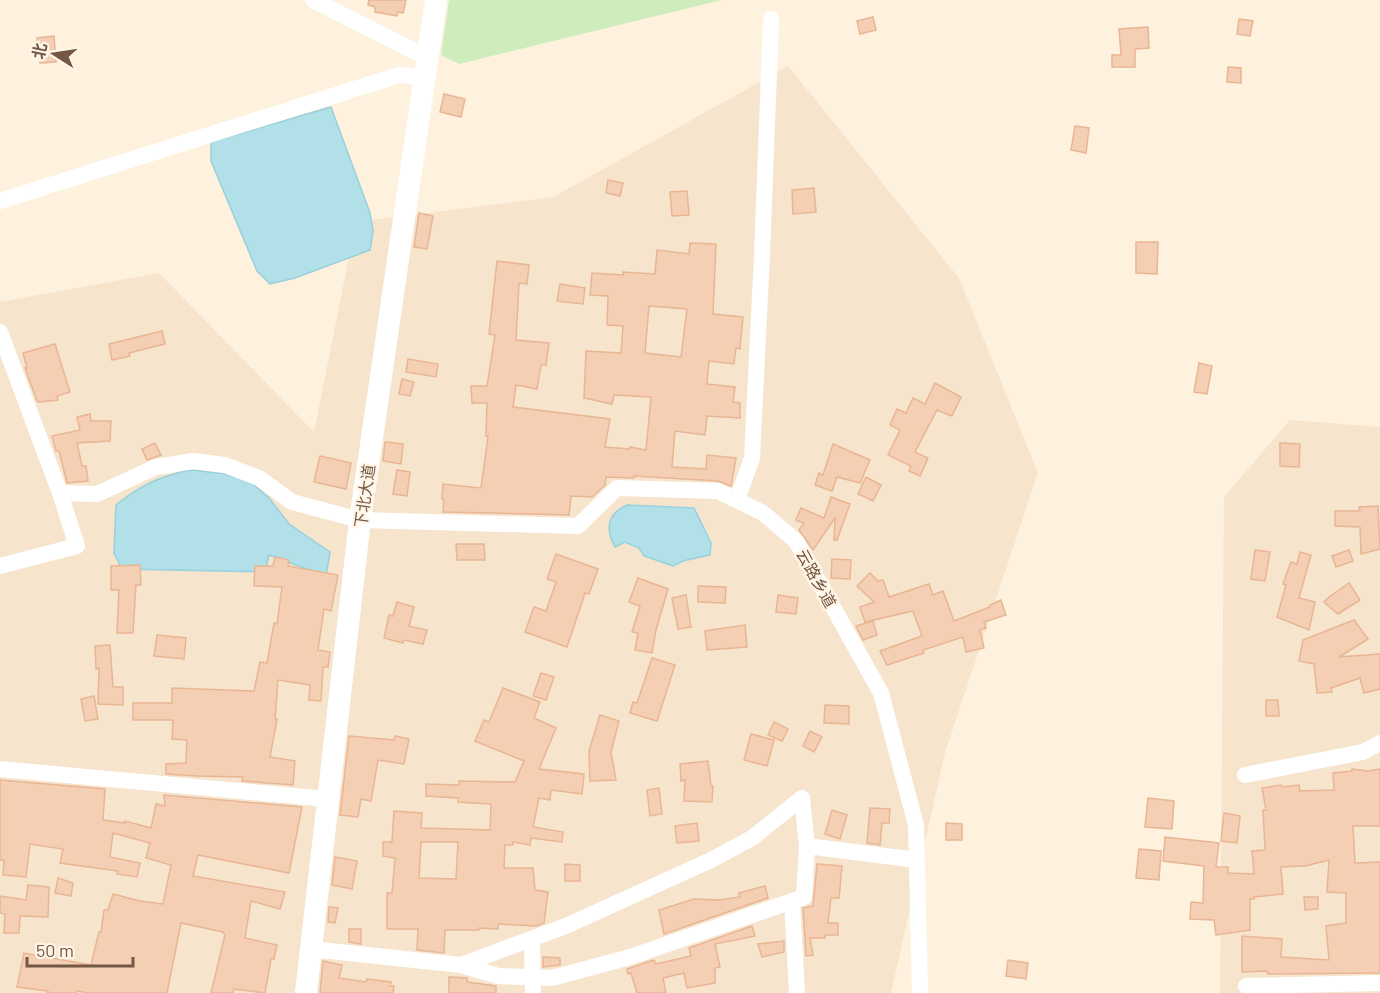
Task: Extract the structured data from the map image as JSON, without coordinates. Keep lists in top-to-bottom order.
{
  "streets": {
    "street": ["下北大道", "云路乡道"]
  },
  "crossings": [
    ["下北大道", "云路乡道"]
  ],
  "scale_bar": "50 m",
  "north": "left"
}
